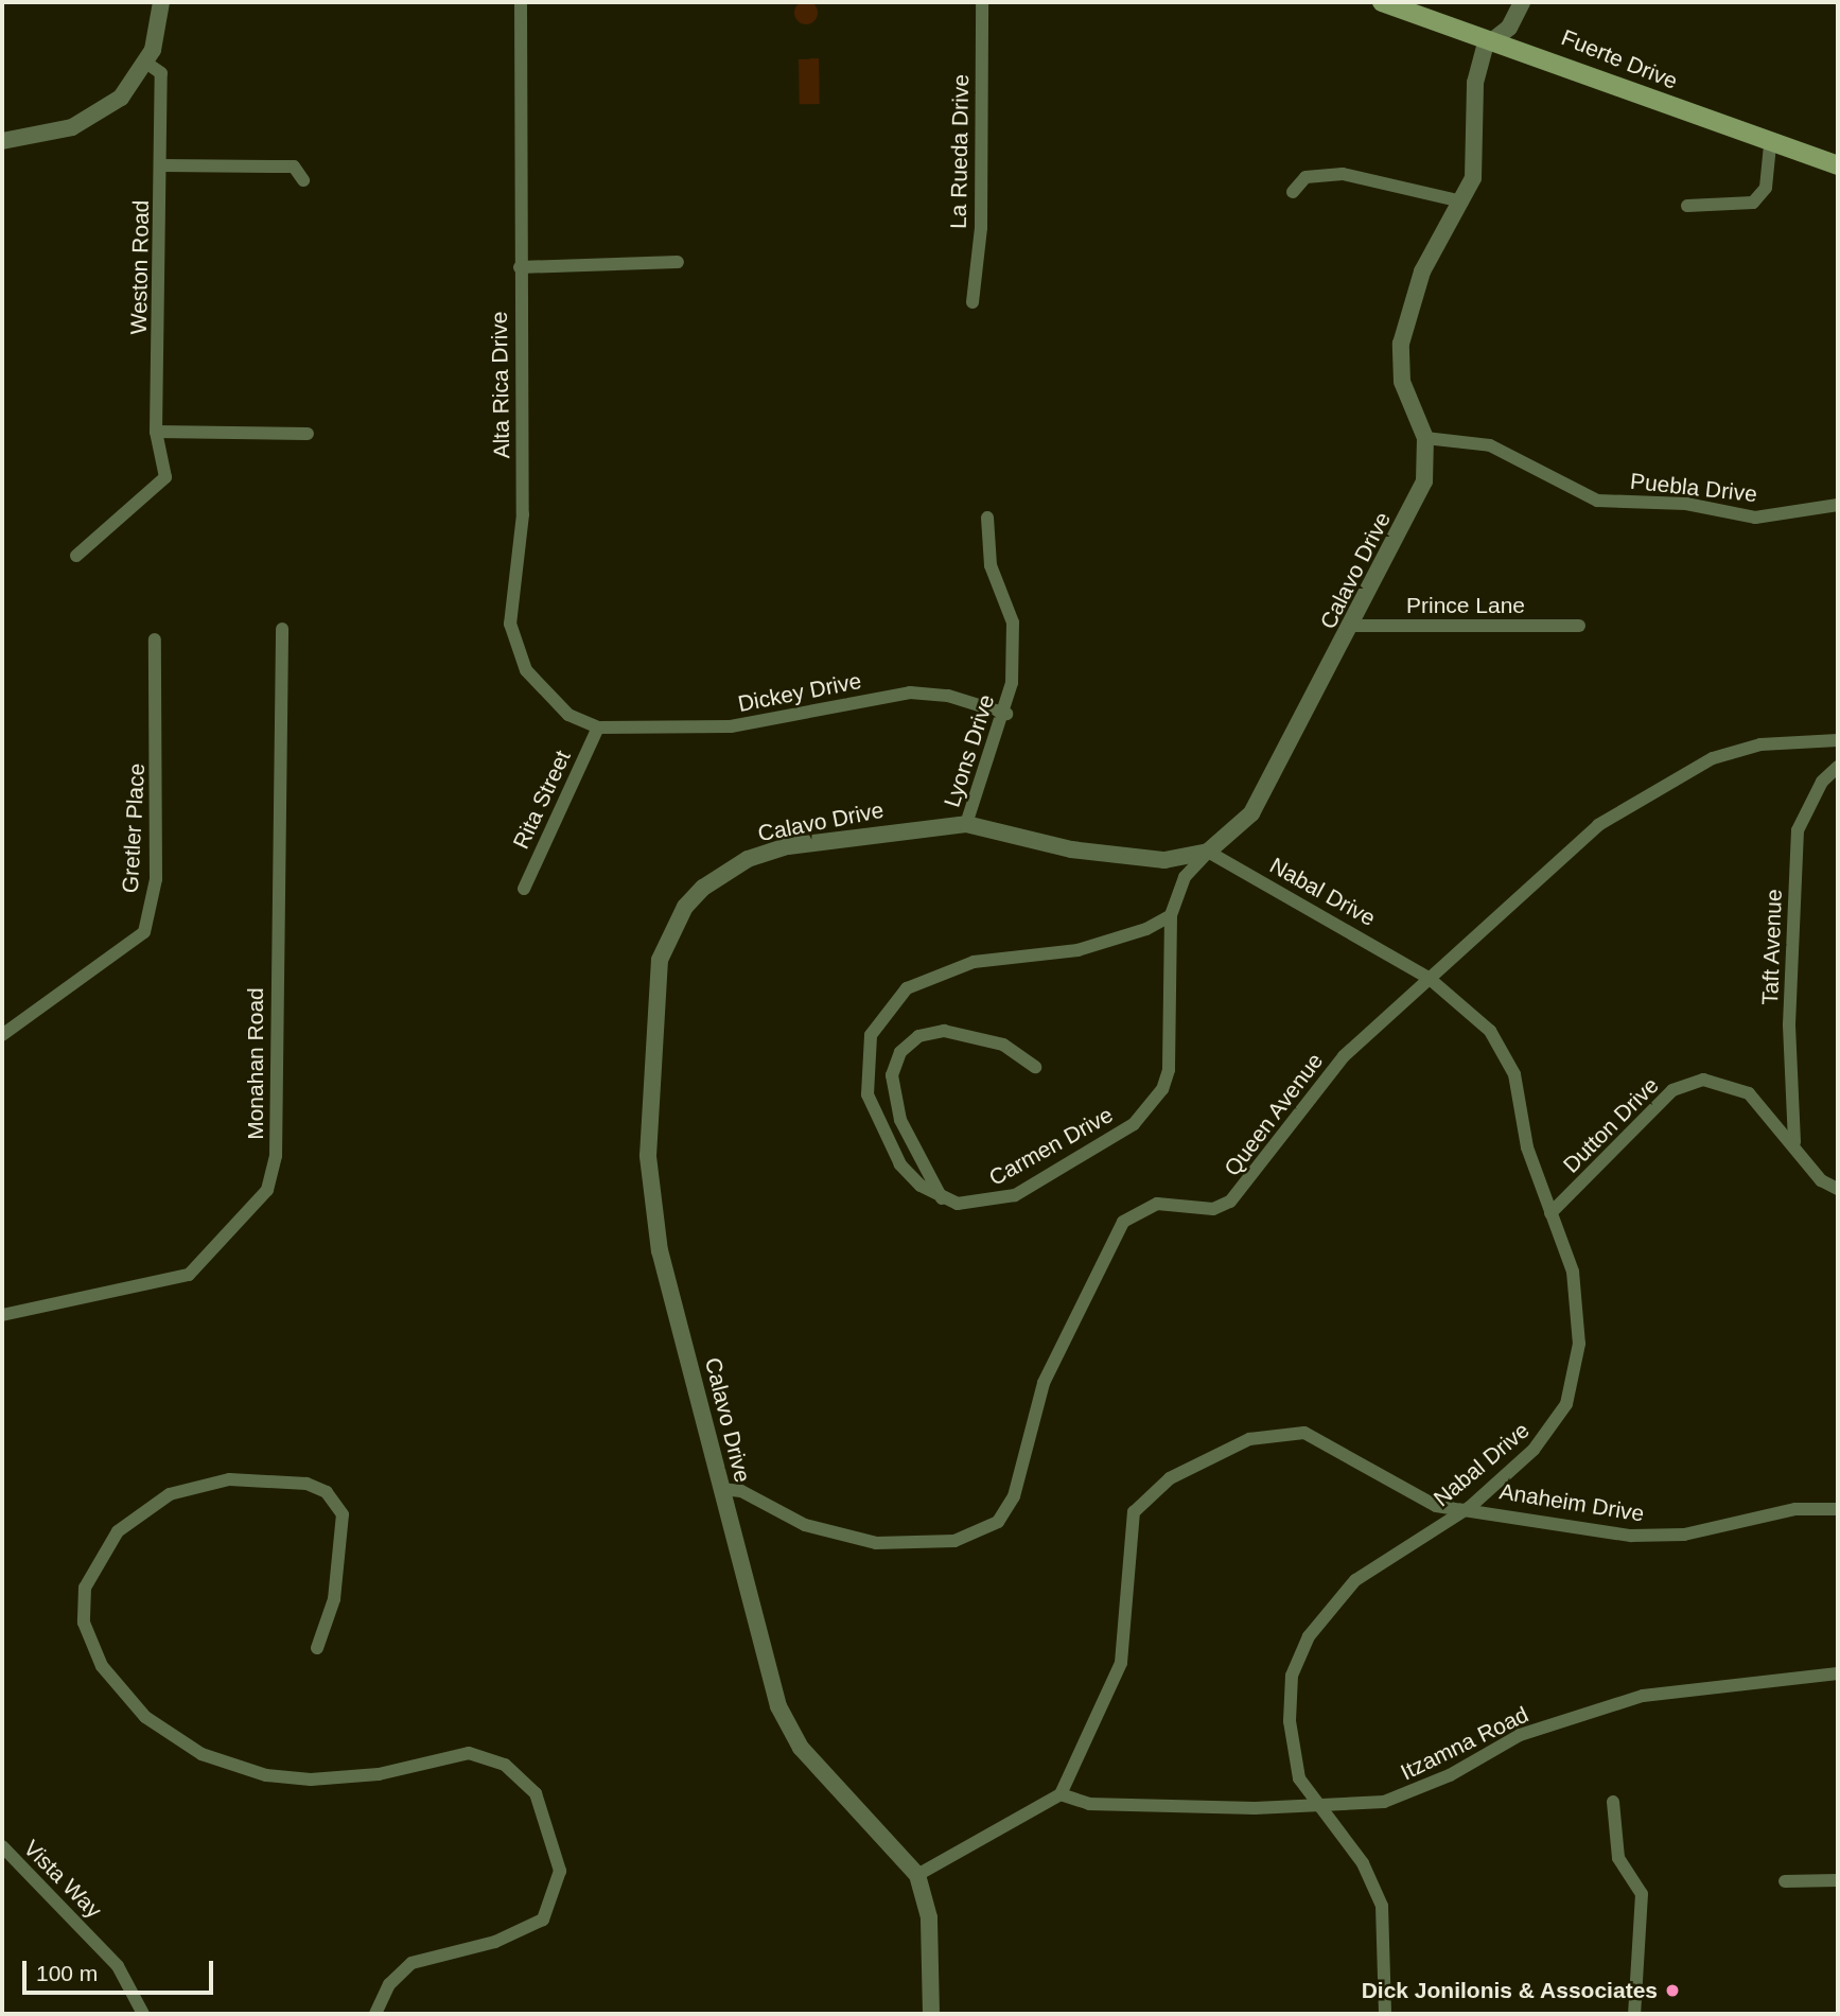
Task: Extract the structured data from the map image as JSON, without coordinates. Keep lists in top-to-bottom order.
{
  "streets": {
    "main road": ["Fuerte Drive"],
    "street": [
      "La Rueda Drive",
      "Weston Road",
      "Alta Rica Drive",
      "Puebla Drive",
      "Calavo Drive",
      "Prince Lane",
      "Dickey Drive",
      "Lyons Drive",
      "Rita Street",
      "Gretler Place",
      "Nabal Drive",
      "Taft Avenue",
      "Monahan Road",
      "Queen Avenue",
      "Dutton Drive",
      "Carmen Drive",
      "Anaheim Drive",
      "Itzamna Road",
      "Vista Way"
    ]
  },
  "crossings": [
    ["Fuerte Drive", "Calavo Drive"],
    ["Alta Rica Drive", "Dickey Drive"],
    ["Alta Rica Drive", "Rita Street"],
    ["Puebla Drive", "Calavo Drive"],
    ["Calavo Drive", "Prince Lane"],
    ["Calavo Drive", "Lyons Drive"],
    ["Calavo Drive", "Nabal Drive"],
    ["Calavo Drive", "Queen Avenue"],
    ["Calavo Drive", "Carmen Drive"],
    ["Dickey Drive", "Lyons Drive"],
    ["Dickey Drive", "Rita Street"],
    ["Nabal Drive", "Queen Avenue"],
    ["Nabal Drive", "Dutton Drive"],
    ["Nabal Drive", "Carmen Drive"],
    ["Nabal Drive", "Anaheim Drive"],
    ["Nabal Drive", "Itzamna Road"],
    ["Taft Avenue", "Dutton Drive"],
    ["Anaheim Drive", "Itzamna Road"]
  ],
  "places": ["Dick Jonilonis & Associates"],
  "scale_bar": "100 m"
}
